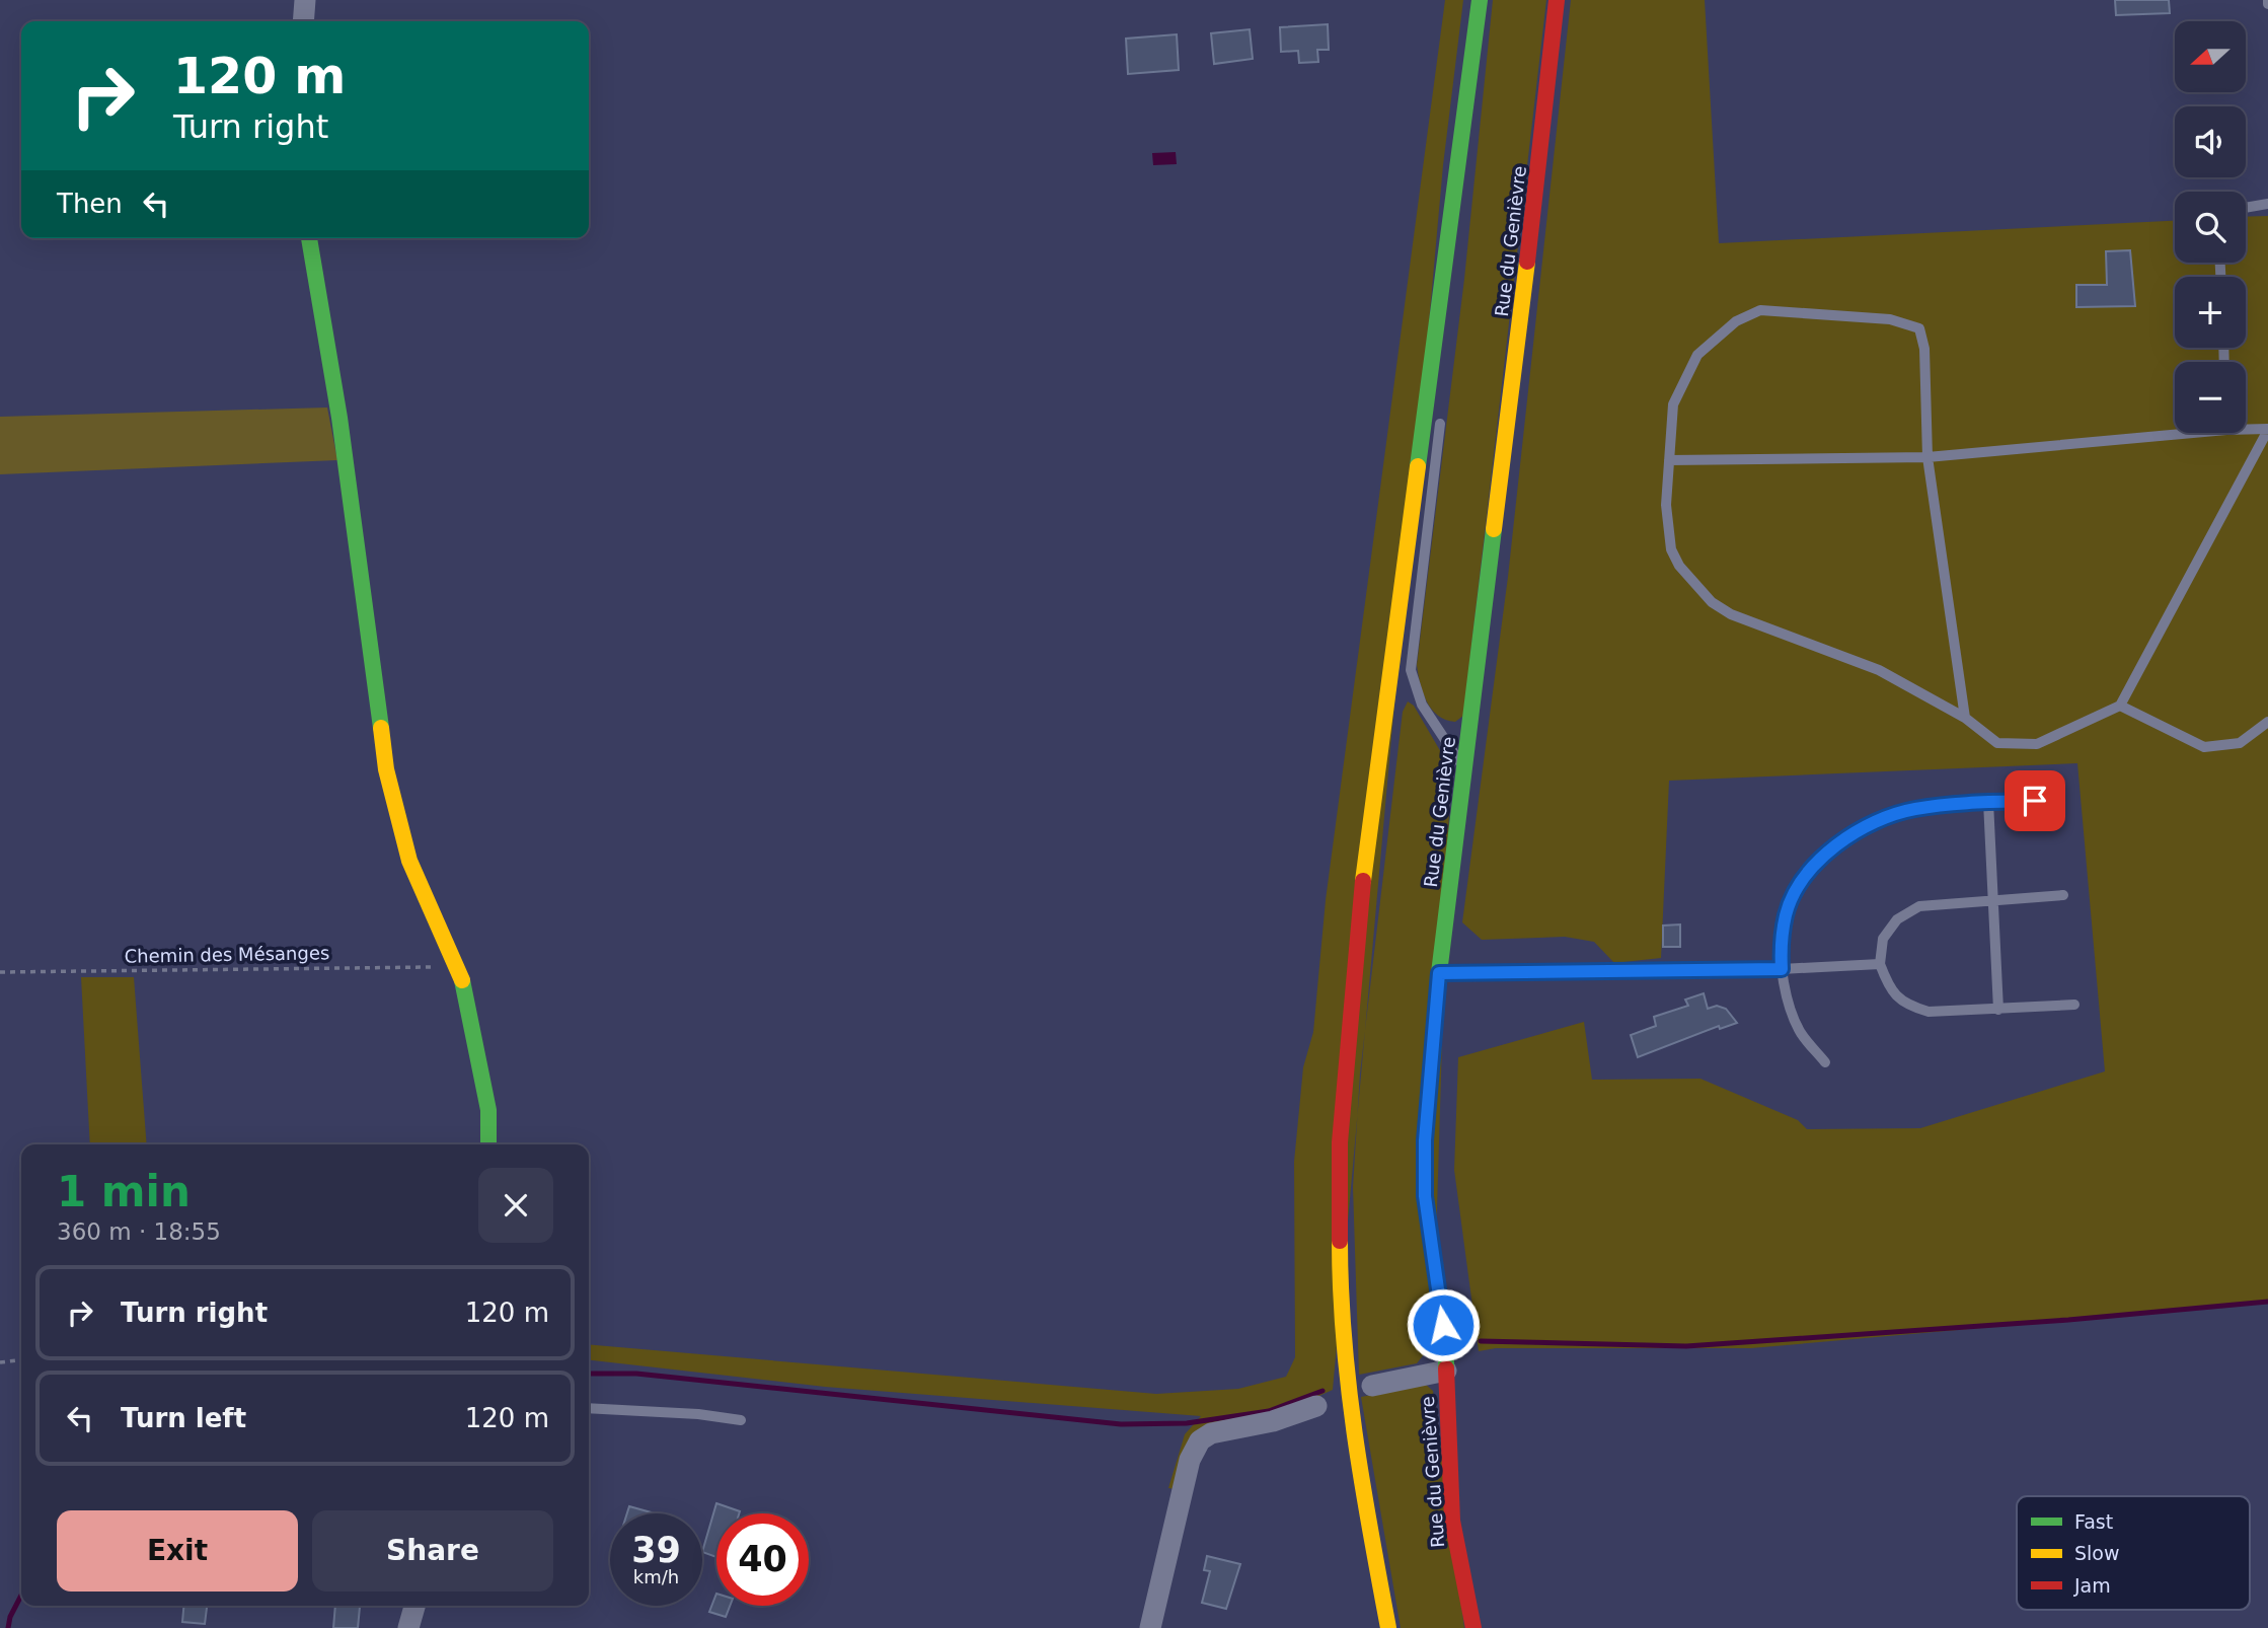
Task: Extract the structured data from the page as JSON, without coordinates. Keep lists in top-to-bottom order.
{
  "streets": {
    "street": ["Rue du Genièvre"],
    "path": ["Chemin des Mésanges"]
  },
  "legend": ["Fast", "Slow", "Jam"],
  "north": "left",
  "page": {
    "map_buttons": ["+", "−"],
    "turn": ["120 m", "Turn right"],
    "then": "Then",
    "heading": ["1 min", "360 m · 18:55"],
    "list": [
      {
        "name": "Turn right",
        "value": "120 m"
      },
      {
        "name": "Turn left",
        "value": "120 m"
      }
    ],
    "buttons": ["Exit", "Share"],
    "speed": "39 km/h",
    "limit": "40"
  }
}
